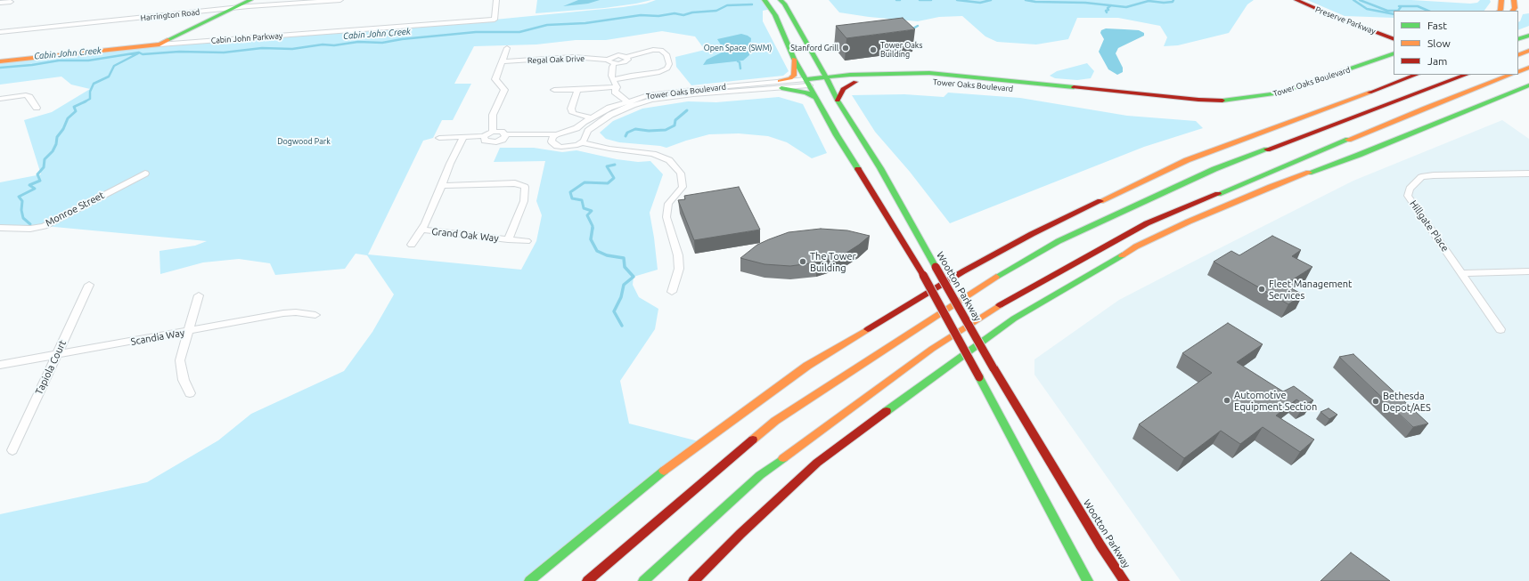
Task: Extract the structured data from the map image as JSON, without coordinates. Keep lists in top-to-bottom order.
{
  "streets": {
    "main road": [
      "Preserve Parkway",
      "Cabin John Parkway",
      "Tower Oaks Boulevard",
      "Wootton Parkway"
    ],
    "street": [
      "Harrington Road",
      "Regal Oak Drive",
      "Monroe Street",
      "Hillgate Place",
      "Grand Oak Way",
      "Scandia Way",
      "Tapiola Court"
    ]
  },
  "crossings": [
    ["Tower Oaks Boulevard", "Wootton Parkway"],
    ["Scandia Way", "Tapiola Court"]
  ],
  "water": ["Cabin John Creek"],
  "parks": ["Open Space (SWM)", "Dogwood Park"],
  "places": [
    "Stanford Grill",
    "Tower Oaks Building",
    "The Tower Building",
    "Fleet Management Services",
    "Automotive Equipment Section",
    "Bethesda Depot/AES"
  ],
  "legend": ["Fast", "Slow", "Jam"]
}
